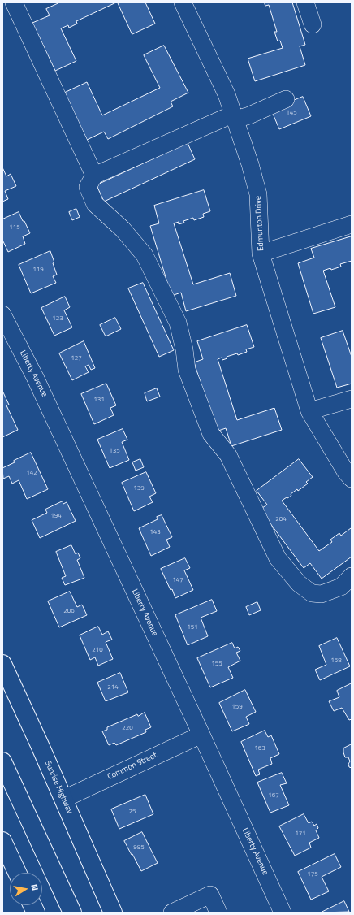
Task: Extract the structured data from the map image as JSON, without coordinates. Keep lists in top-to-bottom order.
{
  "streets": {
    "main road": ["Sunrise Highway"],
    "street": ["Edmunton Drive", "Liberty Avenue", "Common Street"]
  },
  "crossings": [
    ["Liberty Avenue", "Common Street"],
    ["Common Street", "Sunrise Highway"]
  ],
  "house_numbers": [
    "145",
    "115",
    "119",
    "123",
    "127",
    "131",
    "135",
    "142",
    "139",
    "194",
    "204",
    "143",
    "147",
    "206",
    "151",
    "210",
    "158",
    "155",
    "214",
    "159",
    "220",
    "163",
    "167",
    "25",
    "171",
    "995",
    "175"
  ],
  "north": "right"
}
